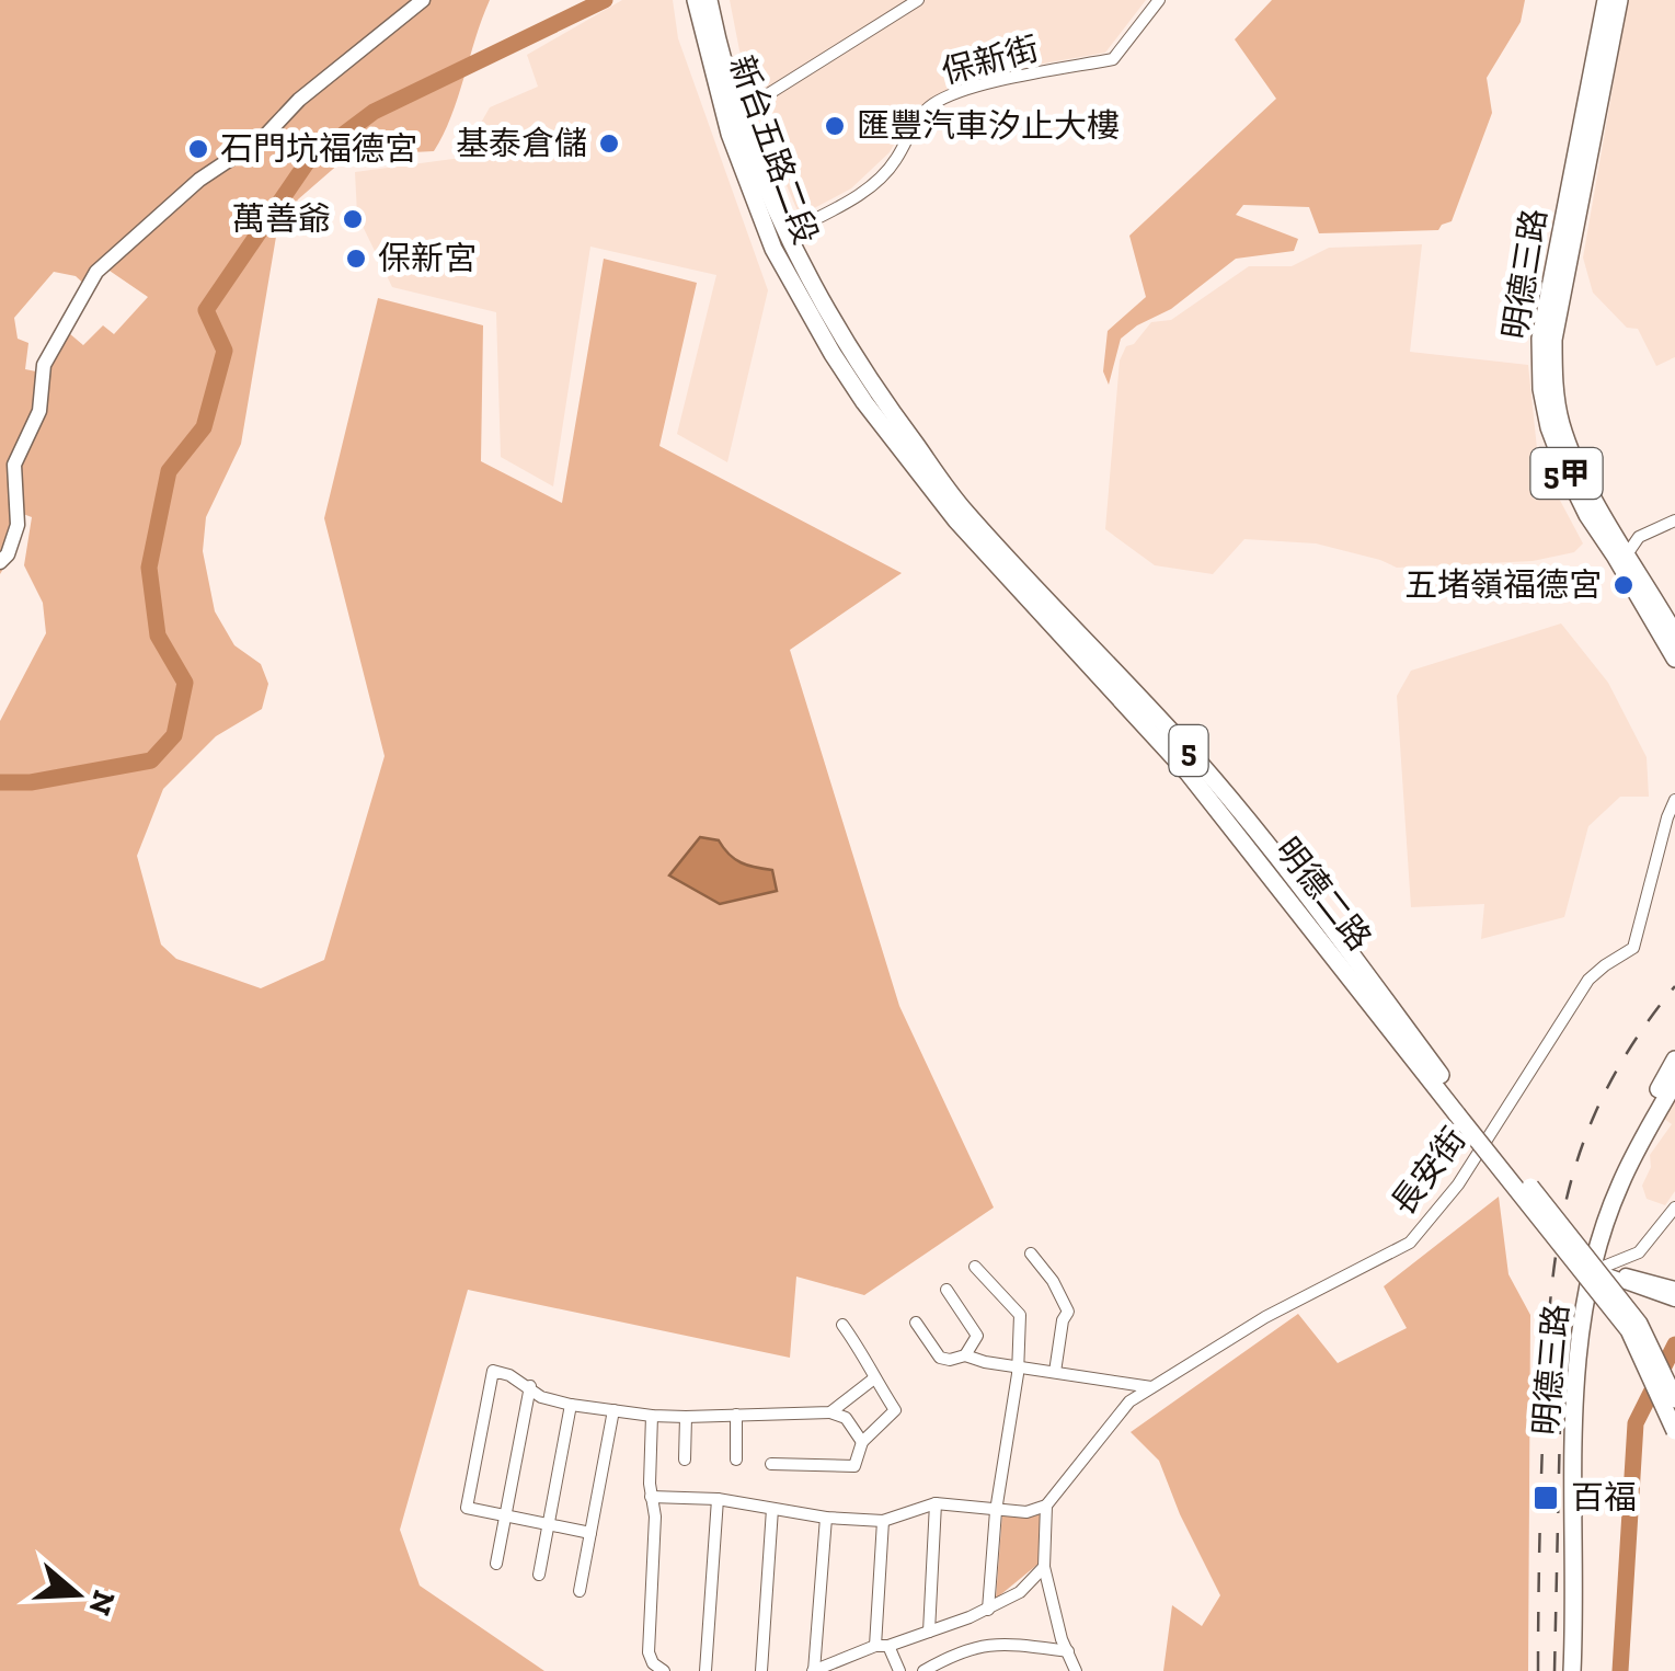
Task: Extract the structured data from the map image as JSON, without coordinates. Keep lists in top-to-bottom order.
{
  "streets": {
    "main road": [
      "新台五路二段",
      "明德三路",
      "5甲",
      "5",
      "明德二路"
    ],
    "street": ["保新街", "長安街"]
  },
  "crossings": [
    ["新台五路二段", "明德二路"]
  ],
  "places": {
    "other": [
      "匯豐汽車汐止大樓",
      "基泰倉儲",
      "石門坑福德宮",
      "萬善爺",
      "保新宮",
      "五堵嶺福德宮"
    ],
    "transit": ["百福"]
  },
  "north": "right"
}
